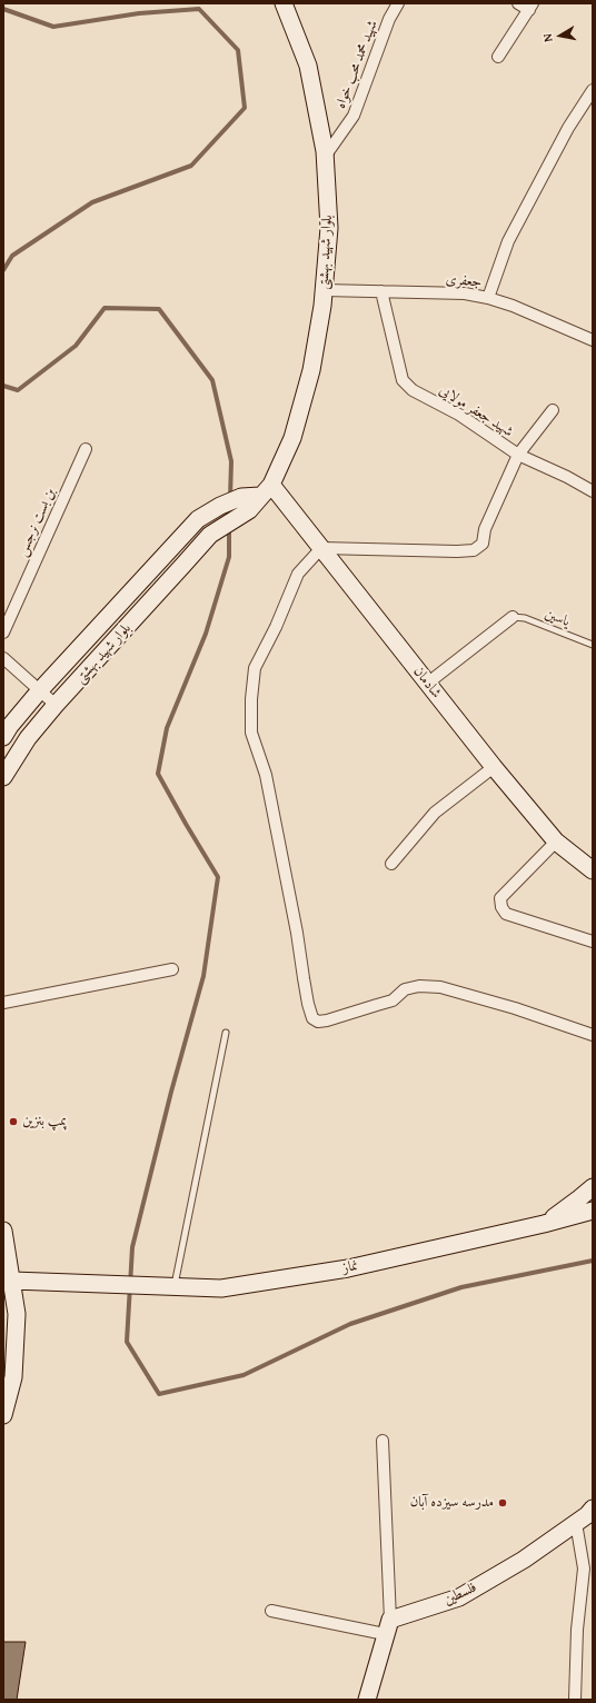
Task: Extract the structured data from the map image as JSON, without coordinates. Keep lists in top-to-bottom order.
{
  "streets": {
    "street": [
      "شهید محمد محب خواه",
      "بلوار شهید بهشتی",
      "جعفری",
      "شهید جعفر مولایی",
      "بن بست نرجس",
      "شادمان",
      "نماز",
      "فلسطین"
    ],
    "lane": ["یاسین"]
  },
  "crossings": [
    ["شهید محمد محب خواه", "بلوار شهید بهشتی"],
    ["بلوار شهید بهشتی", "جعفری"],
    ["بلوار شهید بهشتی", "شادمان"],
    ["جعفری", "شهید جعفر مولایی"]
  ],
  "places": ["پمپ بنزین", "مدرسه سیزده آبان"],
  "north": "left"
}
